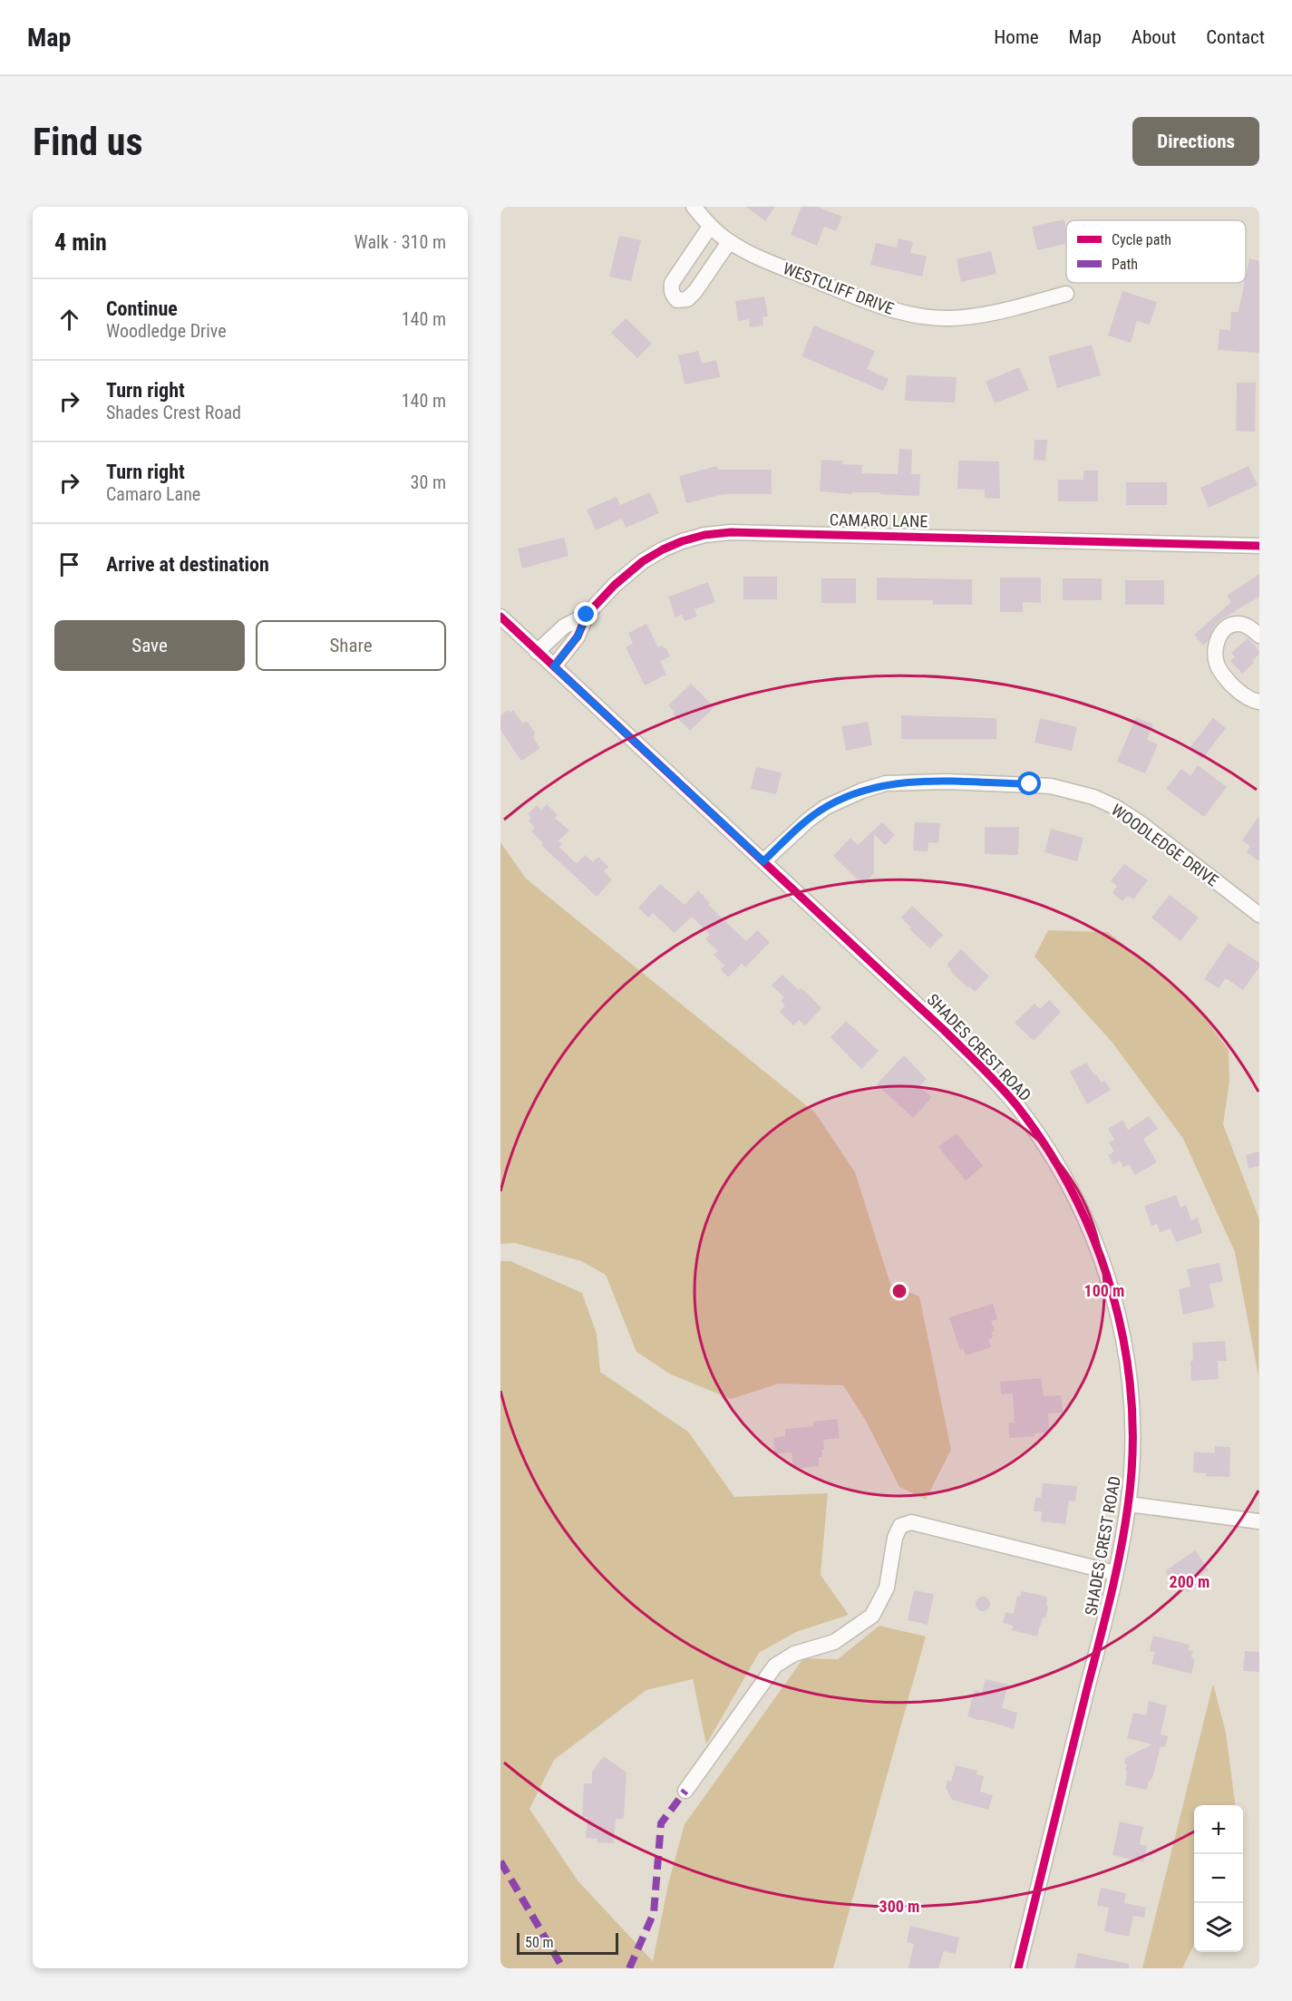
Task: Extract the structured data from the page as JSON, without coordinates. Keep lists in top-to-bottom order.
{
  "streets": {
    "street": [
      "WESTCLIFF DRIVE",
      "CAMARO LANE",
      "WOODLEDGE DRIVE",
      "SHADES CREST ROAD"
    ]
  },
  "crossings": [
    ["CAMARO LANE", "SHADES CREST ROAD"],
    ["WOODLEDGE DRIVE", "SHADES CREST ROAD"]
  ],
  "legend": ["Cycle path", "Path"],
  "scale_bar": "50 m",
  "page": {
    "header": "Map",
    "nav": [
      "Home",
      "Map",
      "About",
      "Contact"
    ],
    "buttons": [
      "Directions",
      ["Save", "Share"]
    ],
    "title": "Find us",
    "heading": ["4 min", "Walk · 310 m"],
    "list": [
      ["Continue", "Woodledge Drive", "140 m"],
      ["Turn right", "Shades Crest Road", "140 m"],
      ["Turn right", "Camaro Lane", "30 m"],
      "Arrive at destination"
    ],
    "map_buttons": ["+", "−"],
    "scale": "50 m"
  },
  "rings": ["100 m", "200 m", "300 m"]
}
